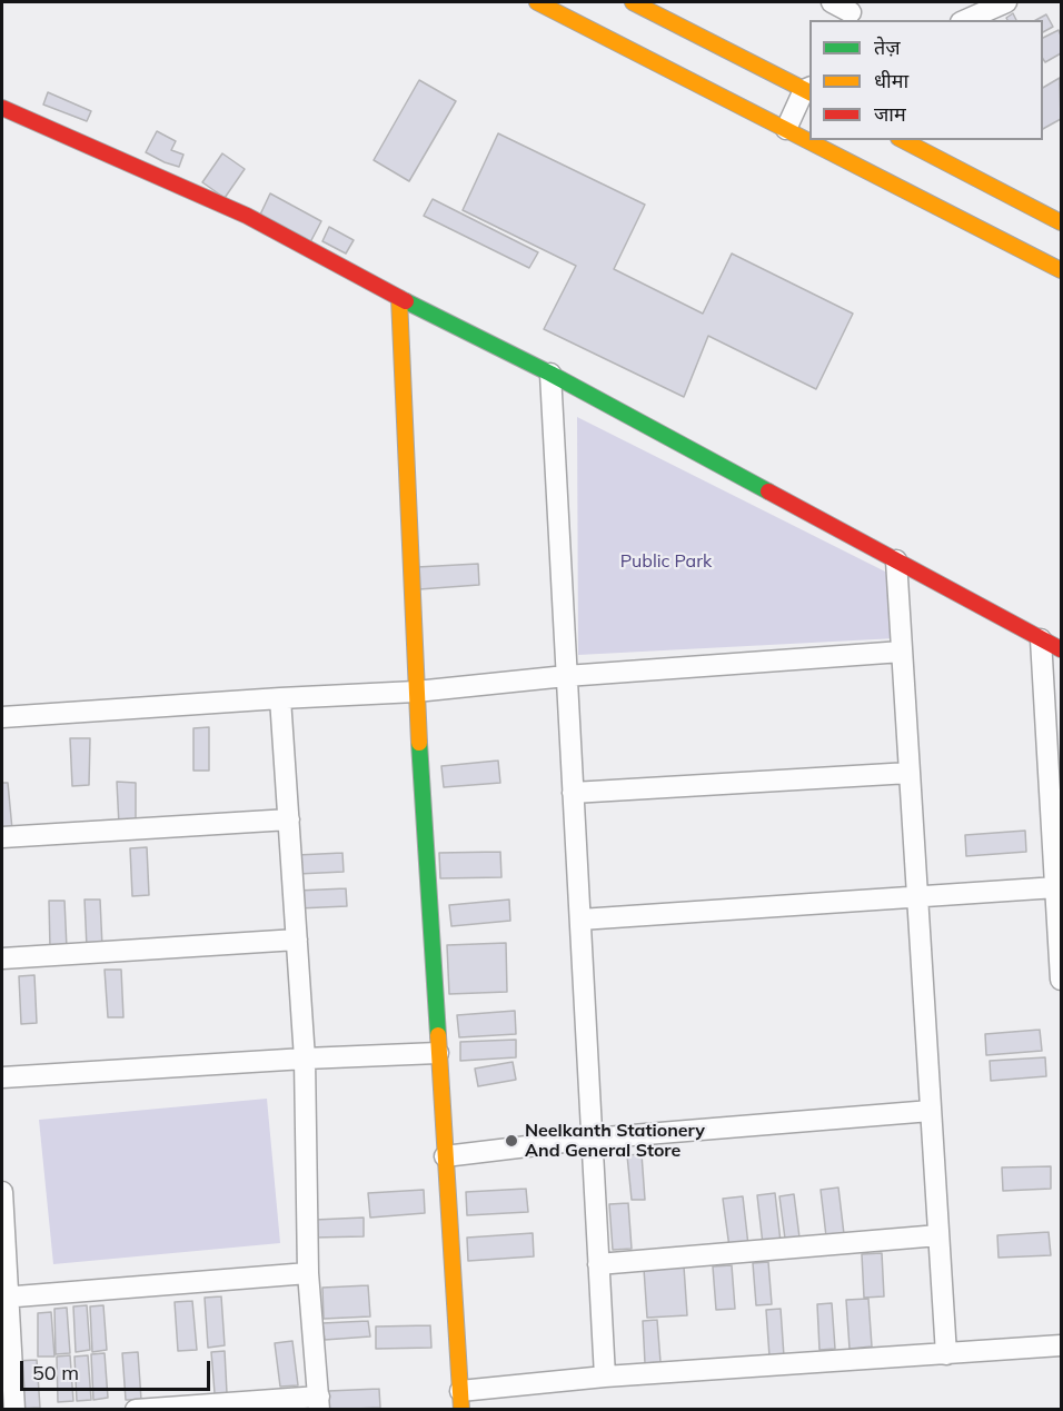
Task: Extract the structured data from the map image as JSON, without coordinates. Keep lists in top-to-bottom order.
{
  "parks": ["Public Park"],
  "places": ["Neelkanth Stationery And General Store"],
  "legend": ["तेज़", "धीमा", "जाम"],
  "scale_bar": "50 m"
}
